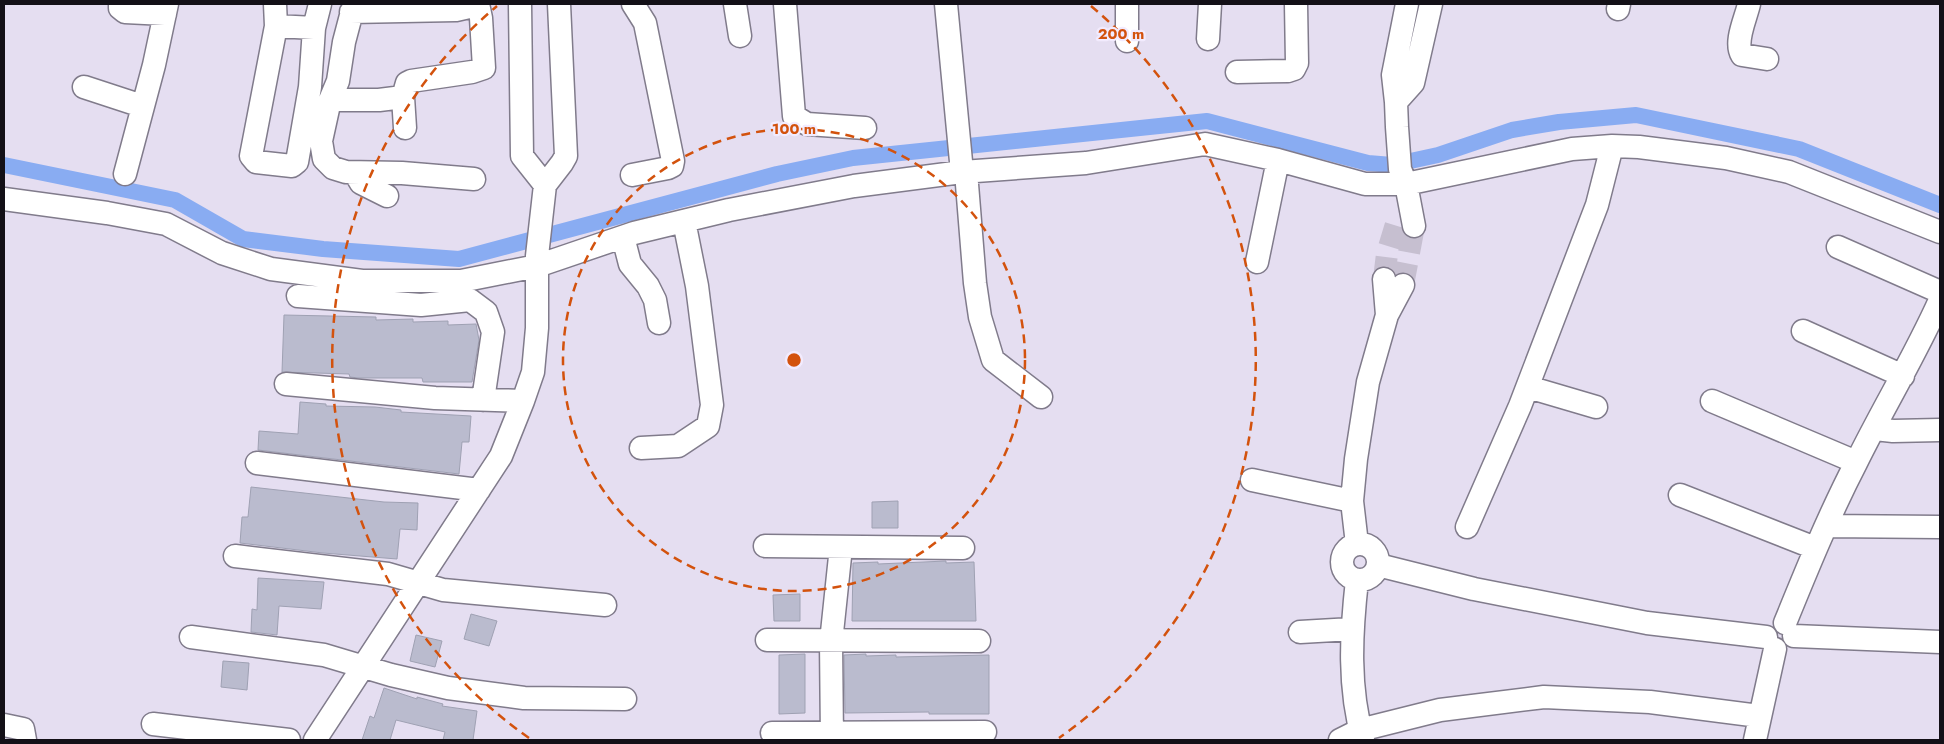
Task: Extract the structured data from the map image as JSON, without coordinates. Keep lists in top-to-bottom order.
{
  "rings": ["200 m", "100 m"]
}
